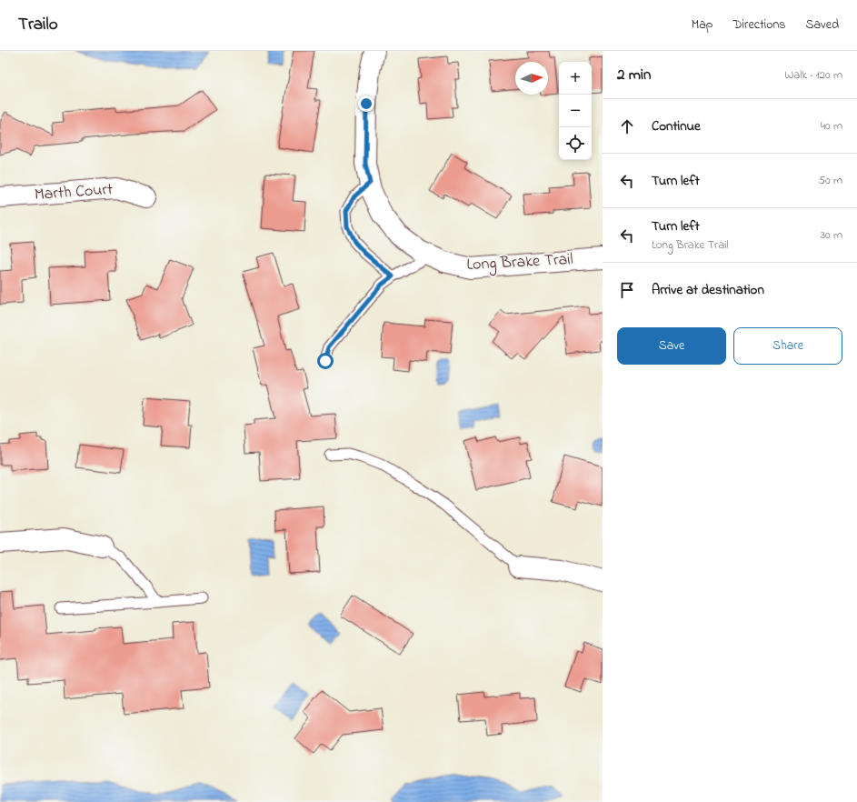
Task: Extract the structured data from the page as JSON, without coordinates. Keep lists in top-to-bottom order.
{
  "streets": {
    "street": ["Marth Court", "Long Brake Trail"]
  },
  "north": "right",
  "page": {
    "header": "Trailo",
    "nav": ["Map", "Directions", "Saved"],
    "heading": ["2 min", "Walk · 120 m"],
    "map_buttons": ["+", "−"],
    "list": [
      ["Continue", "40 m"],
      ["Turn left", "50 m"],
      ["Turn left", "Long Brake Trail", "30 m"],
      "Arrive at destination"
    ],
    "buttons": ["Save", "Share"]
  }
}
